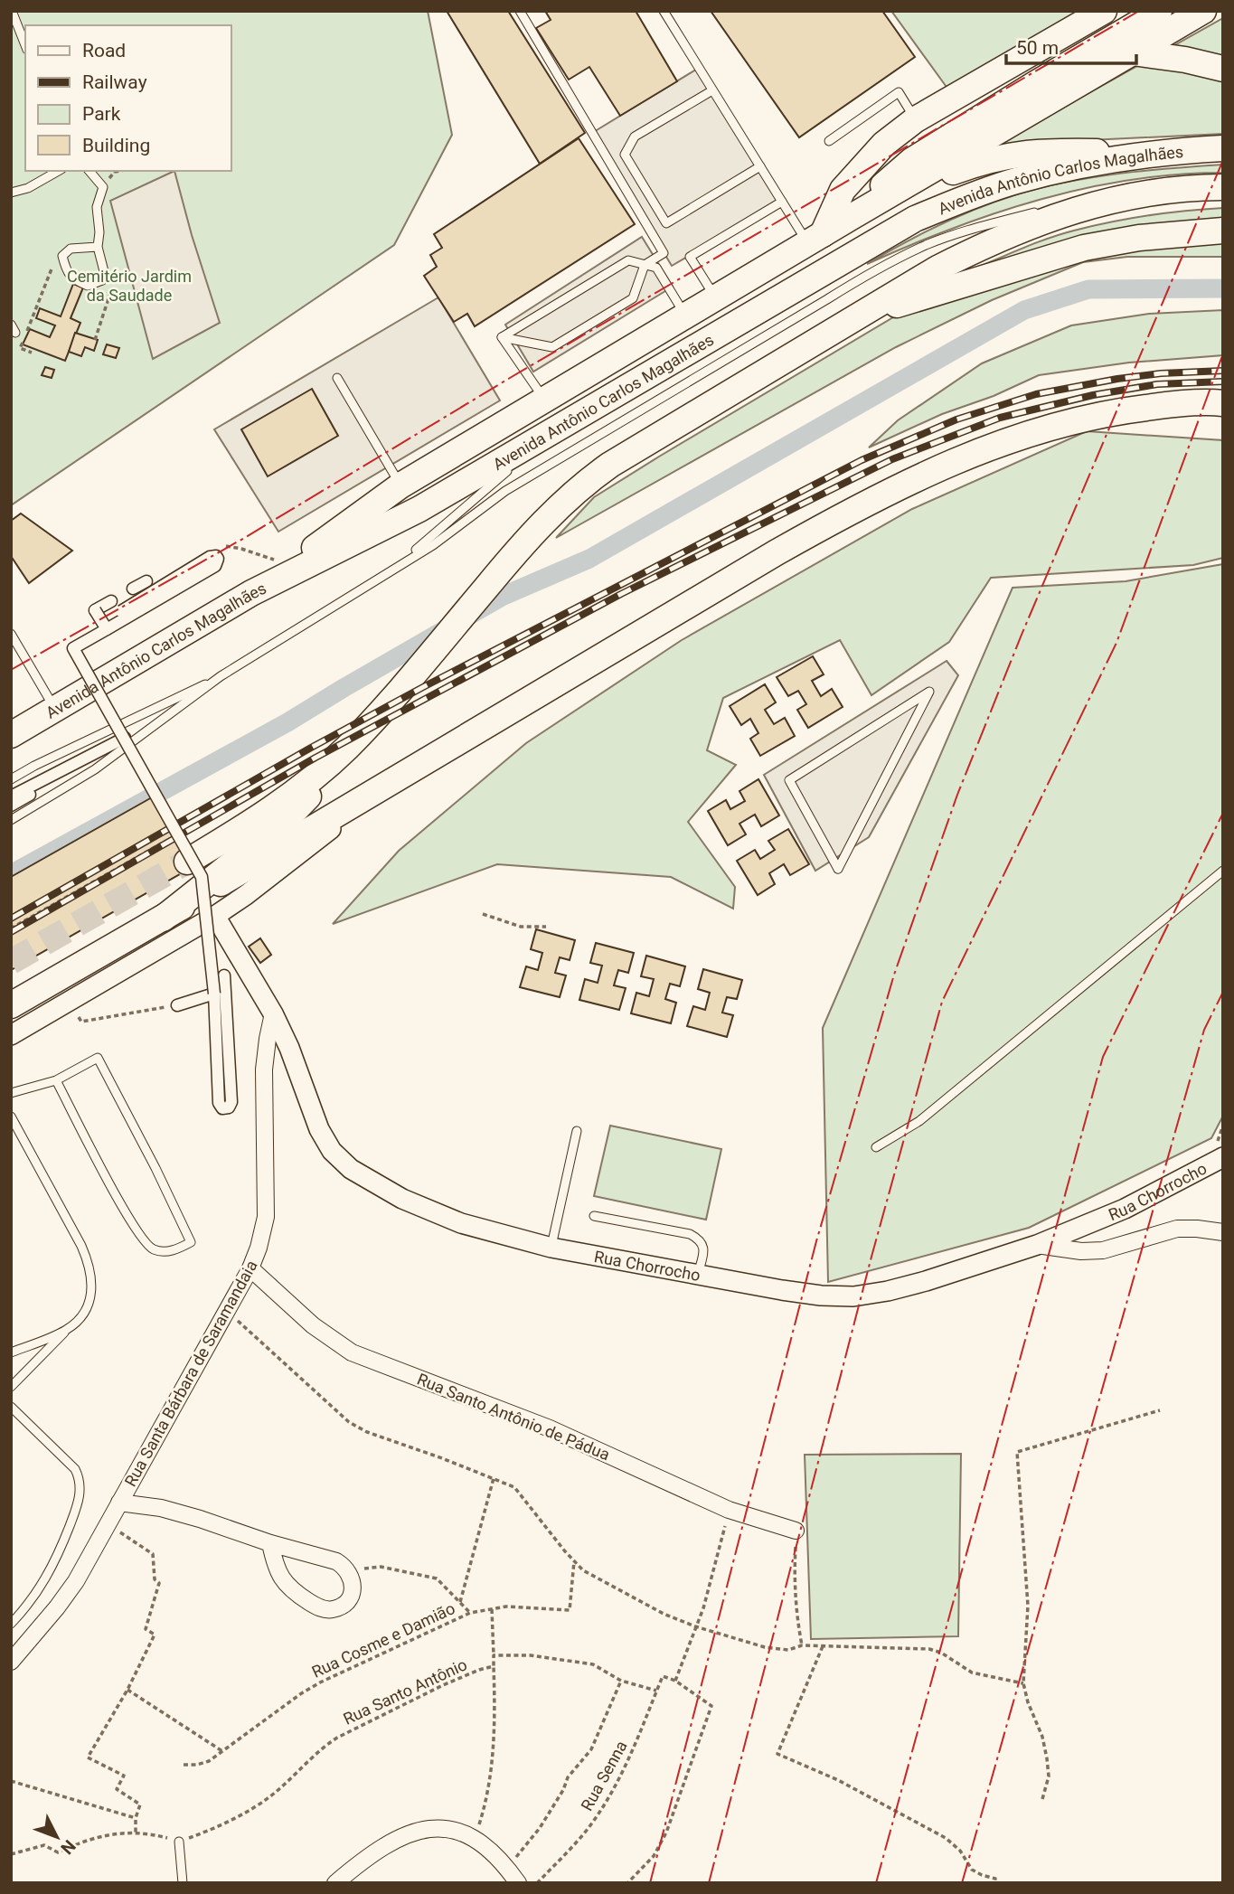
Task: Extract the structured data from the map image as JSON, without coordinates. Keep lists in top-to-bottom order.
{
  "streets": {
    "main road": ["Avenida Antônio Carlos Magalhães"],
    "street": ["Rua Chorrocho", "Rua Santa Bárbara de Saramandaia", "Rua Santo Antônio de Pádua"],
    "path": ["Rua Cosme e Damião", "Rua Santo Antônio", "Rua Senna"]
  },
  "crossings": [
    ["Rua Chorrocho", "Rua Santa Bárbara de Saramandaia"],
    ["Rua Santa Bárbara de Saramandaia", "Rua Santo Antônio de Pádua"]
  ],
  "parks": ["Cemitério Jardim da Saudade"],
  "legend": [
    "Road",
    "Railway",
    "Park",
    "Building"
  ],
  "scale_bar": "50 m",
  "north": "bottom right"
}
